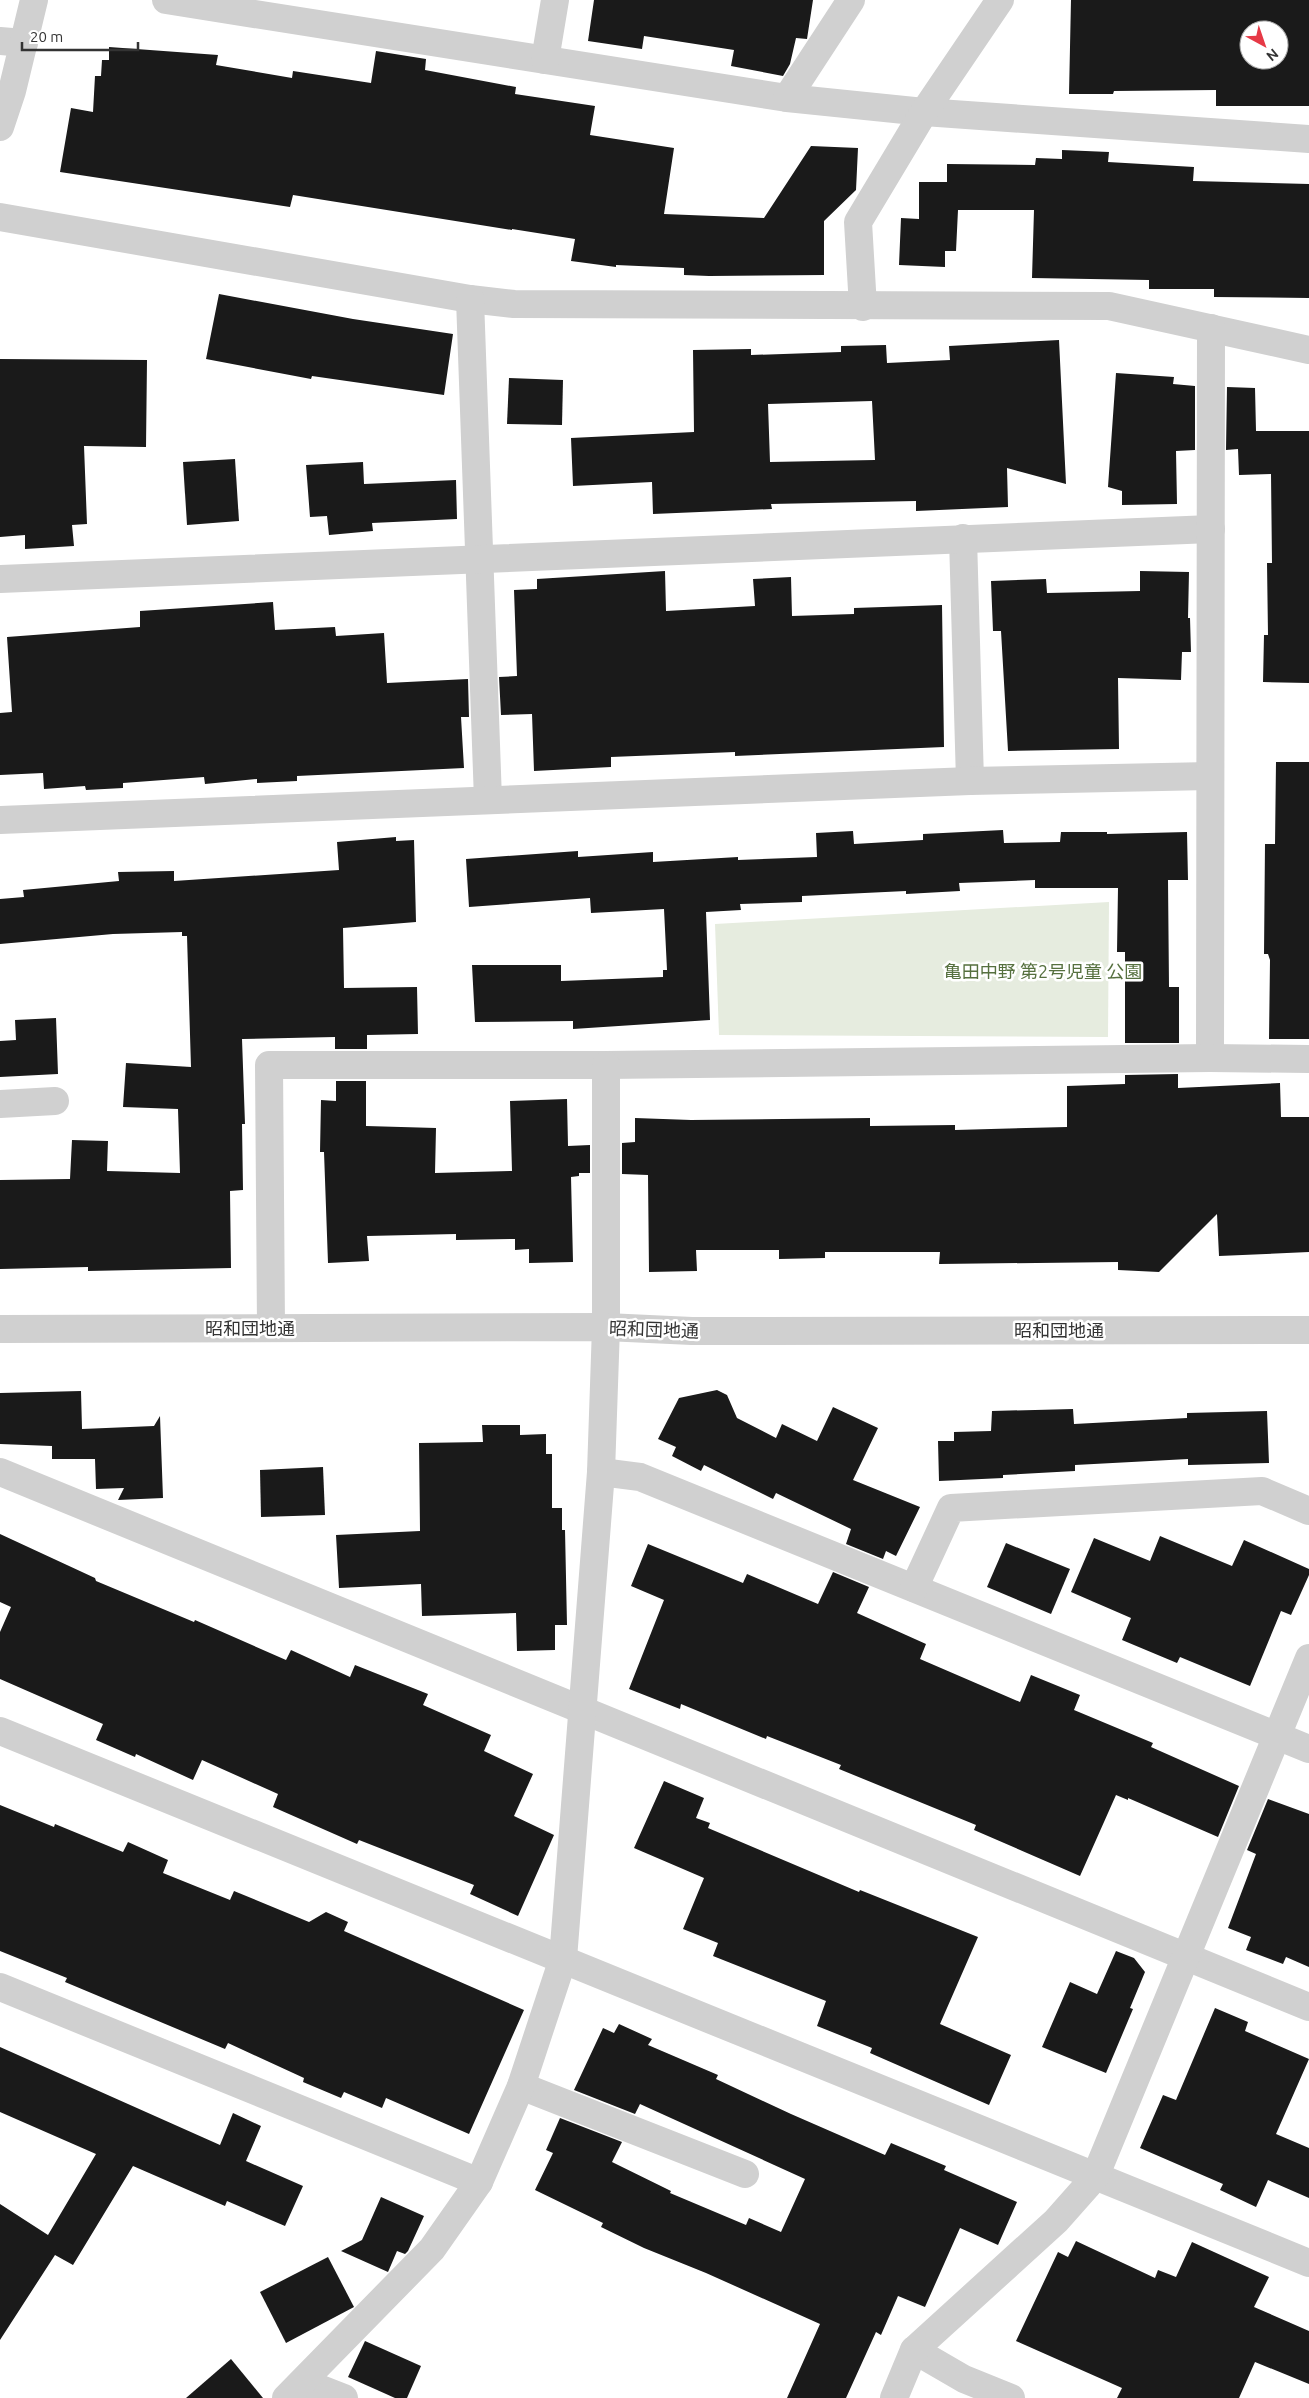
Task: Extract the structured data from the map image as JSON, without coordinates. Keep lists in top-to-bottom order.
{
  "streets": {
    "street": ["昭和団地通"]
  },
  "parks": ["亀田中野 第2号児童 公園"],
  "scale_bar": "20 m",
  "north": "bottom right"
}
